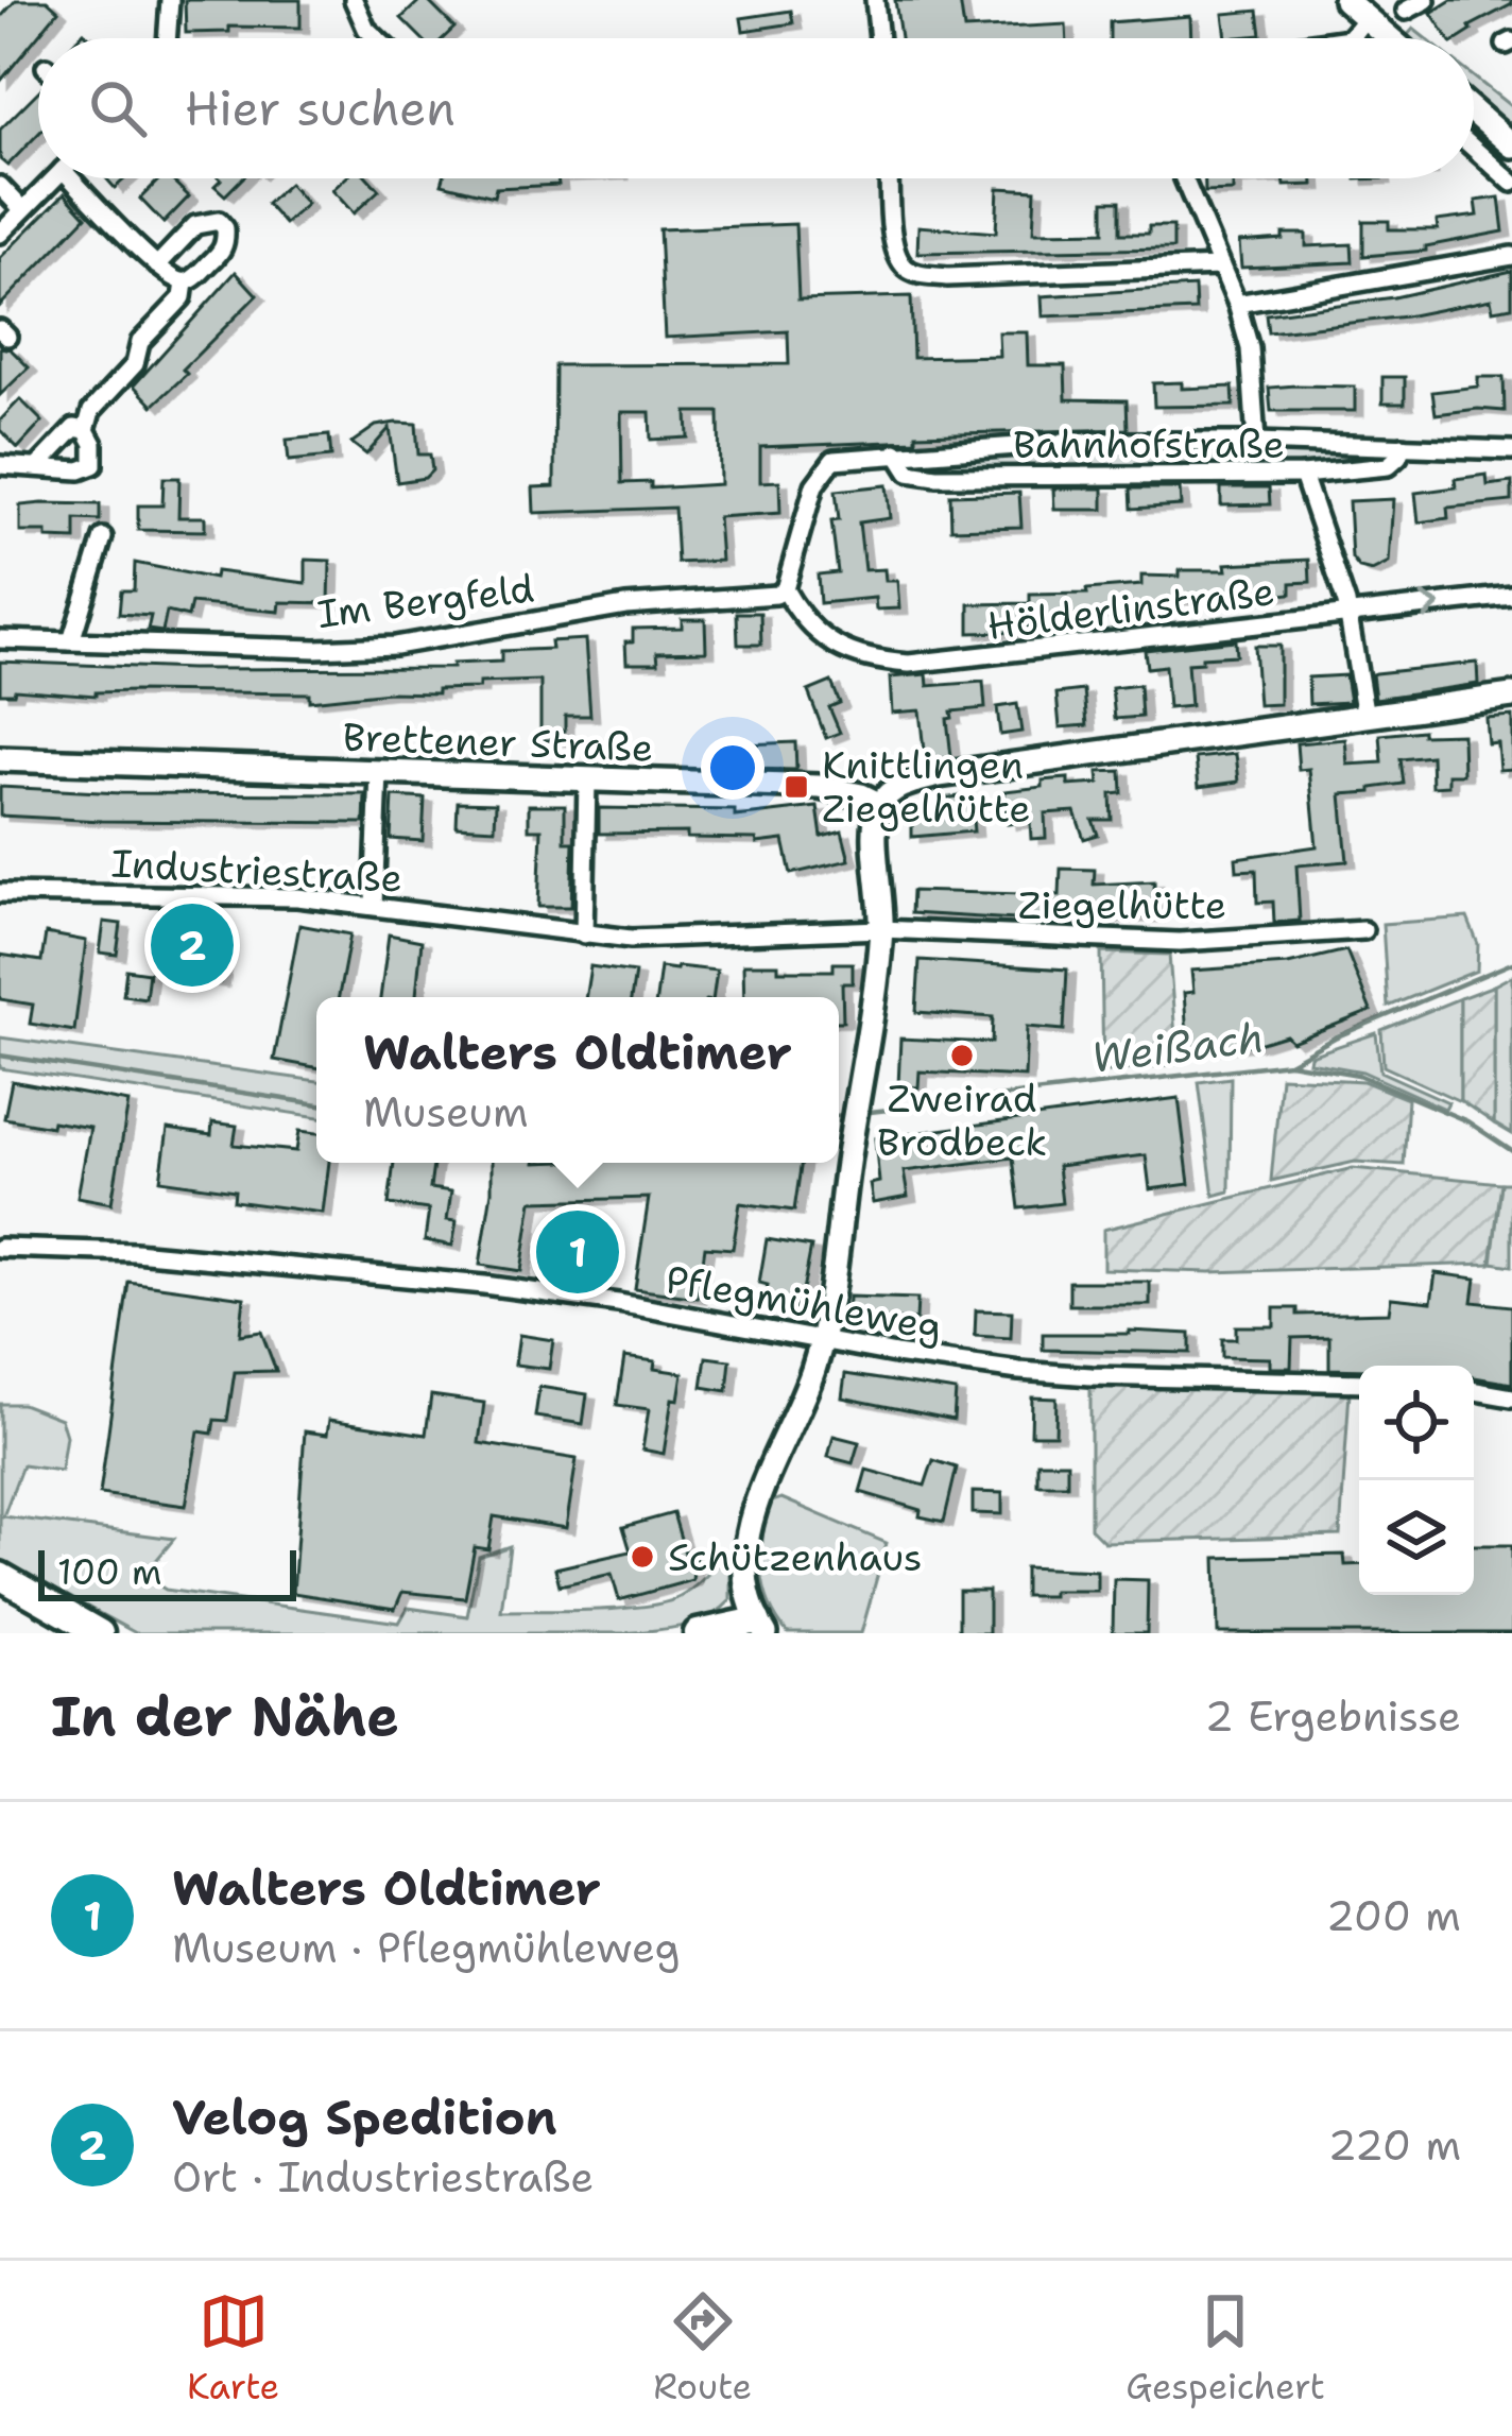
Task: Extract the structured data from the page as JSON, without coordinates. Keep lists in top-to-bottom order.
{
  "streets": {
    "street": [
      "Bahnhofstraße",
      "Im Bergfeld",
      "Hölderlinstraße",
      "Brettener Straße",
      "Industriestraße",
      "Ziegelhütte",
      "Pflegmühleweg"
    ]
  },
  "crossings": [
    ["Bahnhofstraße", "Im Bergfeld"],
    ["Bahnhofstraße", "Hölderlinstraße"],
    ["Im Bergfeld", "Hölderlinstraße"],
    ["Industriestraße", "Ziegelhütte"]
  ],
  "water": ["Weißach"],
  "places": {
    "transit": ["Knittlingen Ziegelhütte"],
    "other": ["Zweirad Brodbeck", "Schützenhaus"]
  },
  "scale_bar": "100 m",
  "page": {
    "search": "Hier suchen",
    "pins": ["2", "1"],
    "popup": ["Walters Oldtimer", "Museum"],
    "scale": "100 m",
    "heading": ["In der Nähe", "2 Ergebnisse"],
    "list": [
      {
        "mark": "1",
        "name": "Walters Oldtimer",
        "note": "Museum · Pflegmühleweg",
        "value": "200 m"
      },
      {
        "mark": "2",
        "name": "Velog Spedition",
        "note": "Ort · Industriestraße",
        "value": "220 m"
      }
    ],
    "nav": ["Karte", "Route", "Gespeichert"]
  }
}
